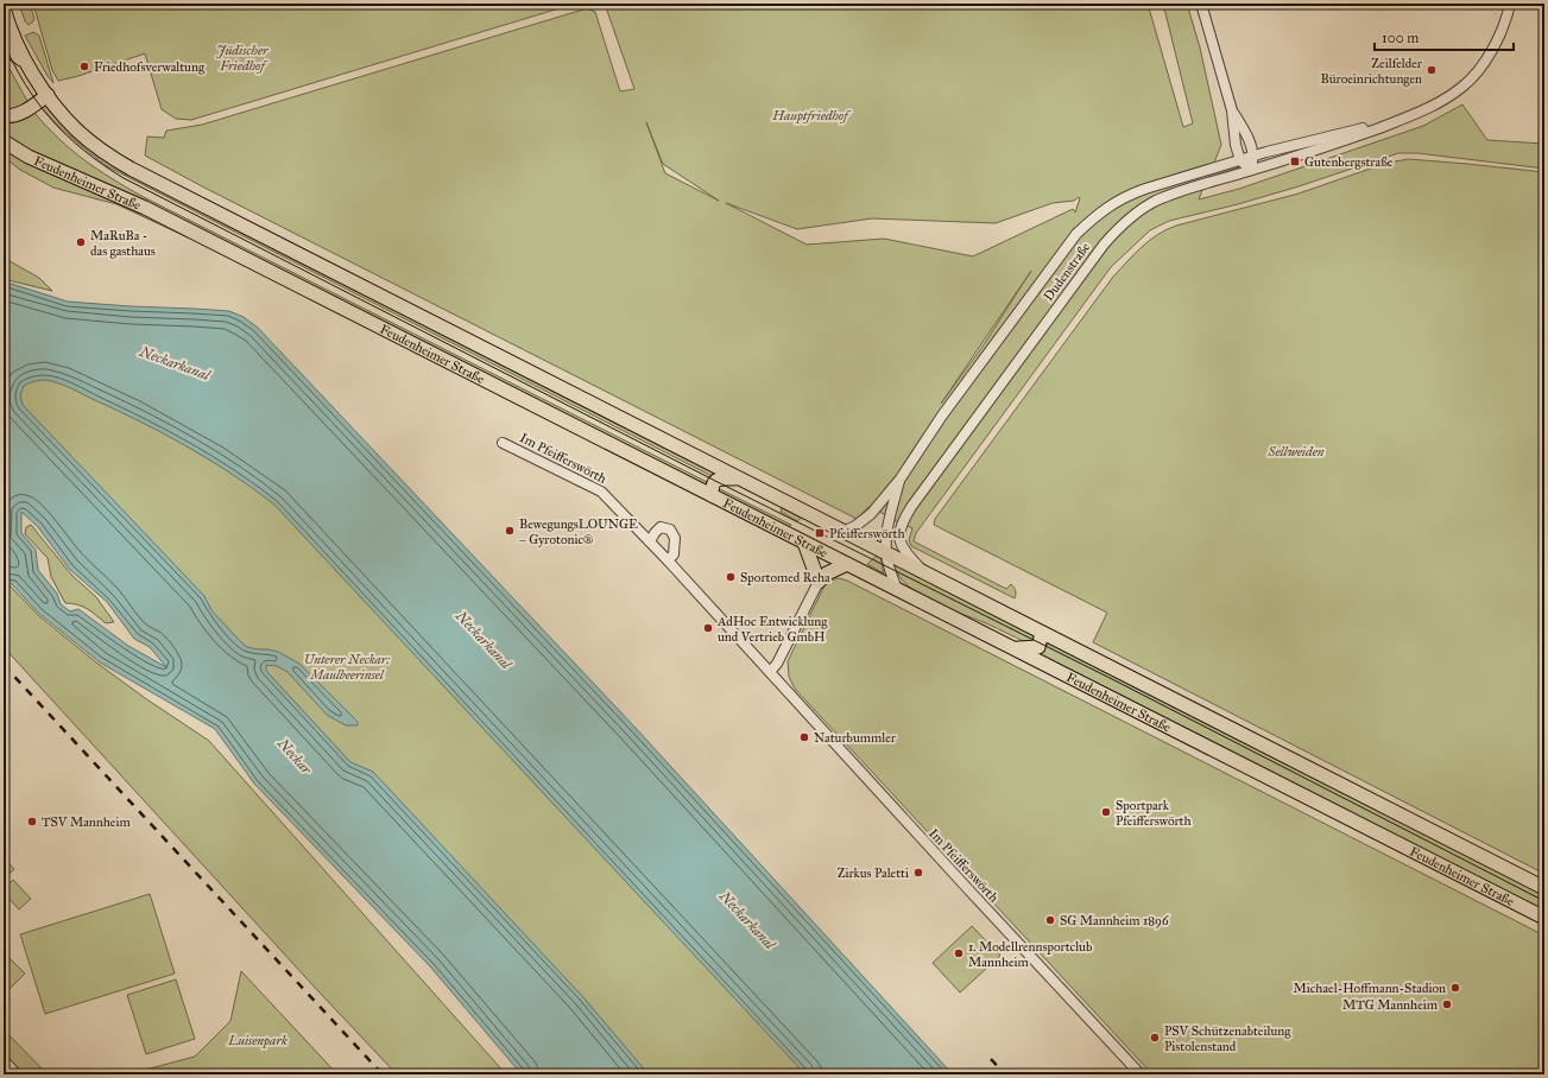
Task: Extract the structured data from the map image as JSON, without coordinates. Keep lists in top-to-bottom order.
{
  "streets": {
    "main road": ["Feudenheimer Straße"],
    "street": ["Dudenstraße", "Im Pfeifferswörth"]
  },
  "crossings": [
    ["Feudenheimer Straße", "Dudenstraße"]
  ],
  "water": ["Neckarkanal", "Neckar"],
  "parks": [
    "Jüdischer Friedhof",
    "Hauptfriedhof",
    "Sellweiden",
    "Unterer Neckar: Maulbeerinsel",
    "Luisenpark"
  ],
  "places": {
    "other": [
      "Friedhofsverwaltung",
      "Zeilfelder Büroeinrichtungen",
      "MaRuBa - das gasthaus",
      "BewegungsLOUNGE – Gyrotonic®",
      "Sportomed Reha",
      "AdHoc Entwicklung und Vertrieb GmbH",
      "Naturbummler",
      "Sportpark Pfeifferswörth",
      "TSV Mannheim",
      "Zirkus Paletti",
      "SG Mannheim 1896",
      "1. Modellrennsportclub Mannheim",
      "Michael-Hoffmann-Stadion",
      "MTG Mannheim",
      "PSV Schützenabteilung Pistolenstand"
    ],
    "transit": ["Gutenbergstraße", "Pfeifferswörth"]
  },
  "scale_bar": "100 m"
}
